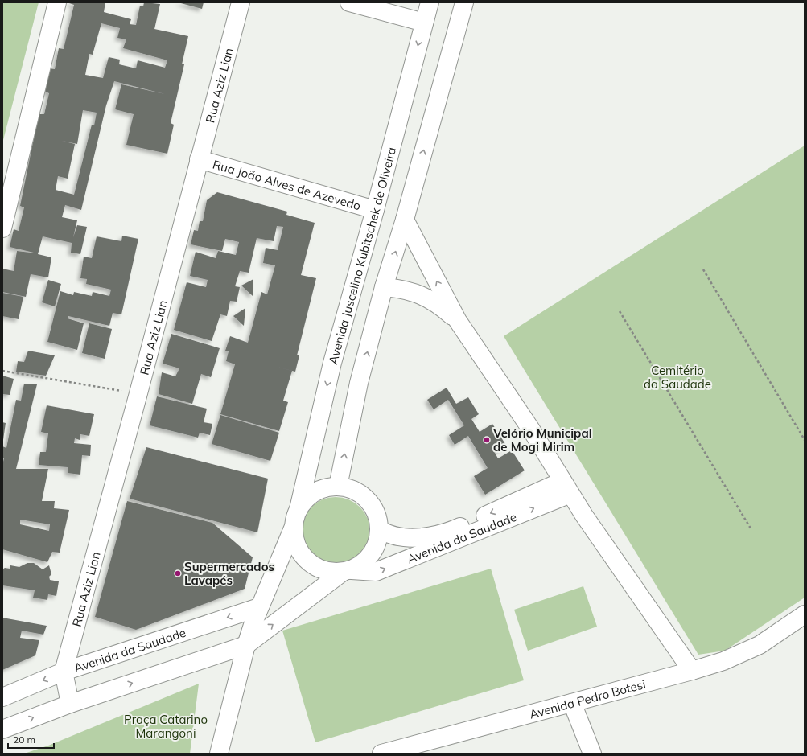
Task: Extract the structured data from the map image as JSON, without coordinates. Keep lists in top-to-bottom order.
{
  "streets": {
    "street": [
      "Rua Aziz Lian",
      "Rua João Alves de Azevedo",
      "Avenida Juscelino Kubitschek de Oliveira",
      "Avenida da Saudade",
      "Avenida Pedro Botesi"
    ]
  },
  "crossings": [
    ["Rua Aziz Lian", "Rua João Alves de Azevedo"],
    ["Rua Aziz Lian", "Avenida da Saudade"],
    ["Rua João Alves de Azevedo", "Avenida Juscelino Kubitschek de Oliveira"],
    ["Avenida Juscelino Kubitschek de Oliveira", "Avenida da Saudade"]
  ],
  "parks": ["Cemitério da Saudade", "Praça Catarino Marangoni"],
  "places": ["Velório Municipal de Mogi Mirim", "Supermercados Lavapés"],
  "scale_bar": "20 m"
}
